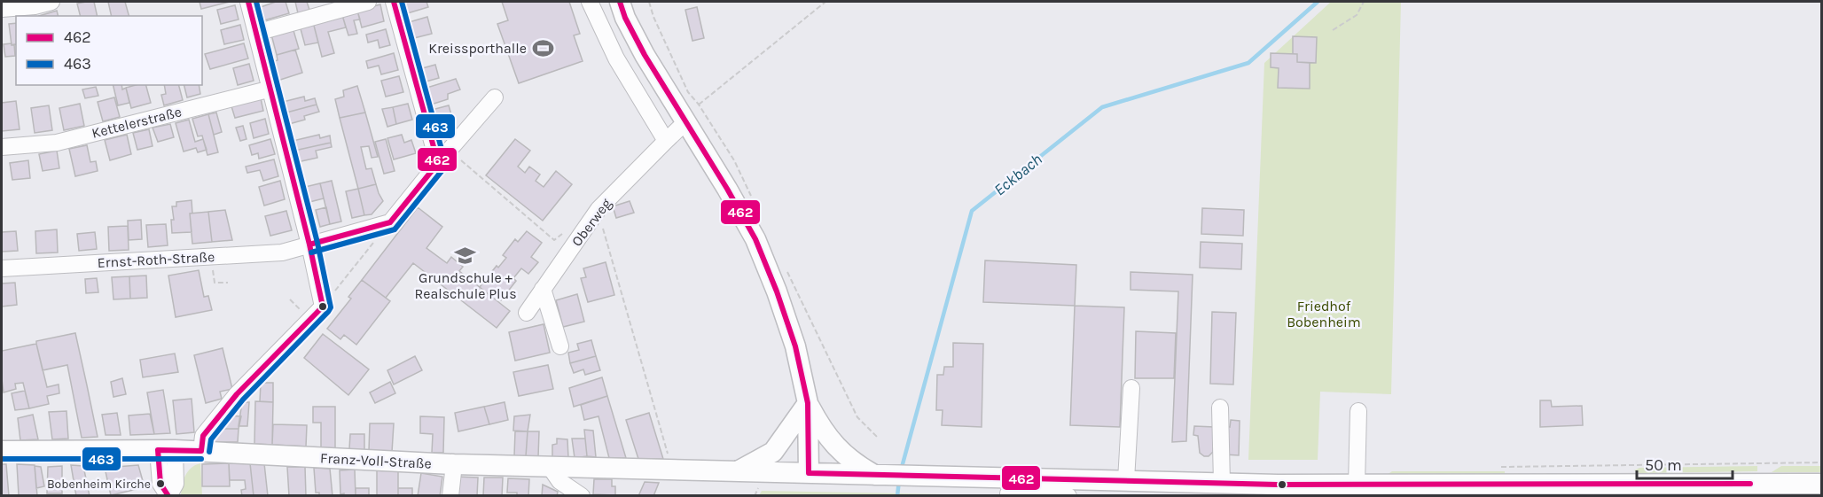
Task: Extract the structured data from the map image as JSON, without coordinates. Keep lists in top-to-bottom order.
{
  "streets": {
    "main road": ["Franz-Voll-Straße"],
    "street": ["Kettelerstraße", "Oberweg", "Ernst-Roth-Straße"]
  },
  "water": ["Eckbach"],
  "parks": ["Friedhof Bobenheim"],
  "places": {
    "sports": ["Kreissporthalle"],
    "school or university": ["Grundschule + Realschule Plus"],
    "other": ["Bobenheim Kirche"]
  },
  "lines": ["transit line 462", "transit line 463"],
  "legend": ["462", "463"],
  "scale_bar": "50 m"
}
